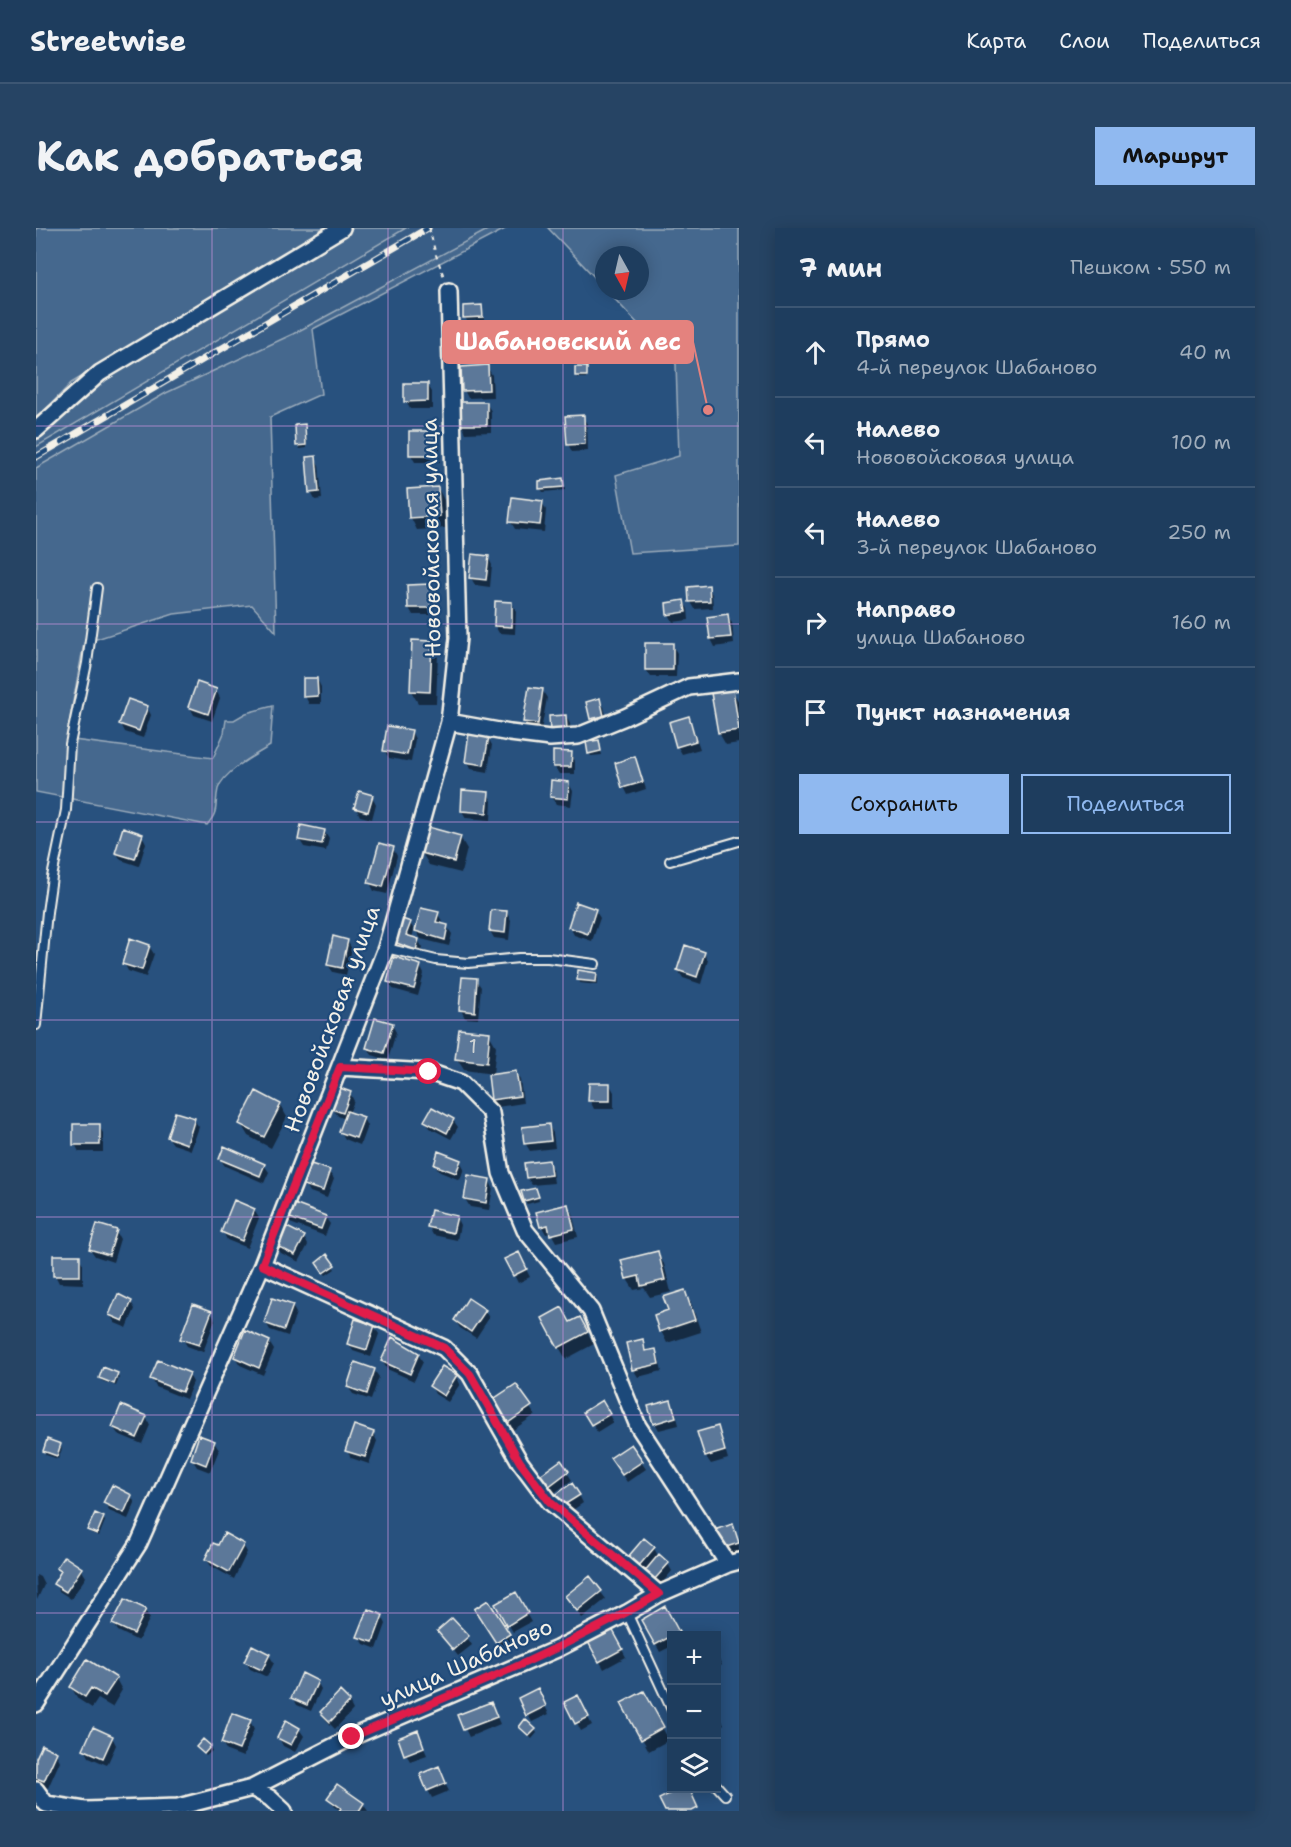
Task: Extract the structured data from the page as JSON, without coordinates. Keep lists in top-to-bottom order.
{
  "streets": {
    "street": ["Нововойсковая улица", "улица Шабаново"]
  },
  "places": ["Шабановский лес"],
  "house_numbers": ["1"],
  "north": "bottom",
  "page": {
    "header": "Streetwise",
    "nav": ["Карта", "Слои", "Поделиться"],
    "buttons": [
      "Маршрут",
      ["Сохранить", "Поделиться"]
    ],
    "title": "Как добраться",
    "heading": ["7 мин", "Пешком · 550 m"],
    "list": [
      ["Прямо", "4-й переулок Шабаново", "40 m"],
      ["Налево", "Нововойсковая улица", "100 m"],
      ["Налево", "3-й переулок Шабаново", "250 m"],
      ["Направо", "улица Шабаново", "160 m"],
      "Пункт назначения"
    ],
    "map_buttons": ["+", "−"]
  }
}
